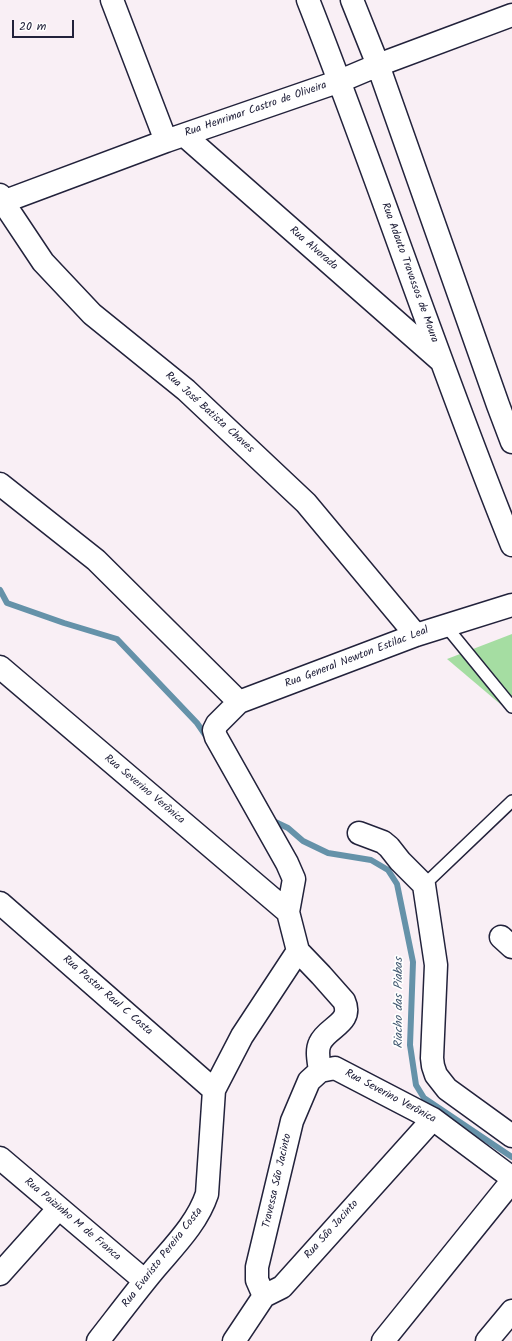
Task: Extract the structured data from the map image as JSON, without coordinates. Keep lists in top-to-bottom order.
{
  "streets": {
    "street": [
      "Rua Henrimar Castro de Oliveira",
      "Rua Alvorada",
      "Rua Adauto Travassos de Moura",
      "Rua José Batista Chaves",
      "Rua General Newton Estilac Leal",
      "Rua Severino Verônica",
      "Rua Pastor Raul C Costa",
      "Travessa São Jacinto",
      "Rua Paizinho M de Franca",
      "Rua São Jacinto",
      "Rua Evaristo Pereira Costa"
    ]
  },
  "crossings": [
    ["Rua Henrimar Castro de Oliveira", "Rua Alvorada"],
    ["Rua Henrimar Castro de Oliveira", "Rua Adauto Travassos de Moura"],
    ["Rua Henrimar Castro de Oliveira", "Rua José Batista Chaves"],
    ["Rua Alvorada", "Rua Adauto Travassos de Moura"],
    ["Rua José Batista Chaves", "Rua General Newton Estilac Leal"],
    ["Rua General Newton Estilac Leal", "Rua Severino Verônica"],
    ["Rua Severino Verônica", "Travessa São Jacinto"],
    ["Rua Severino Verônica", "Rua São Jacinto"],
    ["Rua Pastor Raul C Costa", "Rua Evaristo Pereira Costa"],
    ["Travessa São Jacinto", "Rua São Jacinto"],
    ["Rua Paizinho M de Franca", "Rua Evaristo Pereira Costa"]
  ],
  "water": ["Riacho das Piabas"],
  "scale_bar": "20 m"
}
